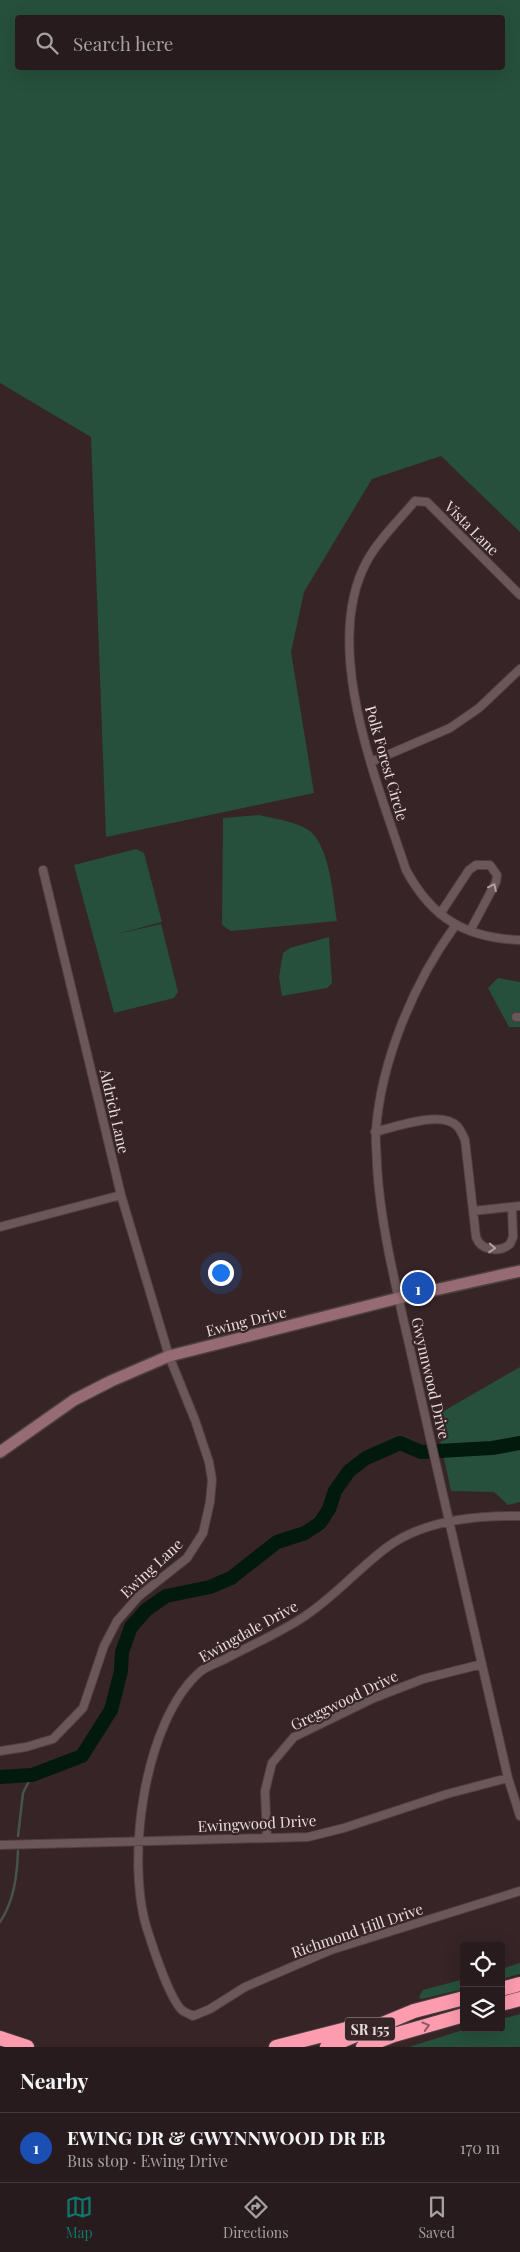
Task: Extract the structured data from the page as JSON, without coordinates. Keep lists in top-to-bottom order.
{
  "streets": {
    "highway": ["SR 155"],
    "street": [
      "Vista Lane",
      "Polk Forest Circle",
      "Aldrich Lane",
      "Ewing Drive",
      "Gwynnwood Drive",
      "Ewing Lane",
      "Ewingdale Drive",
      "Greggwood Drive",
      "Ewingwood Drive",
      "Richmond Hill Drive"
    ]
  },
  "crossings": [
    ["Vista Lane", "Polk Forest Circle"],
    ["Polk Forest Circle", "Gwynnwood Drive"],
    ["Aldrich Lane", "Ewing Drive"],
    ["Aldrich Lane", "Ewing Lane"],
    ["Ewing Drive", "Gwynnwood Drive"],
    ["Ewing Drive", "Ewing Lane"],
    ["Gwynnwood Drive", "Ewingdale Drive"],
    ["Gwynnwood Drive", "Greggwood Drive"],
    ["Gwynnwood Drive", "Ewingwood Drive"],
    ["Ewingdale Drive", "Ewingwood Drive"],
    ["Ewingdale Drive", "Richmond Hill Drive"],
    ["Greggwood Drive", "Ewingwood Drive"]
  ],
  "page": {
    "search": "Search here",
    "pins": "1",
    "heading": "Nearby",
    "list": [
      {
        "mark": "1",
        "name": "EWING DR & GWYNNWOOD DR EB",
        "note": "Bus stop · Ewing Drive",
        "value": "170 m"
      }
    ],
    "nav": ["Map", "Directions", "Saved"]
  }
}
